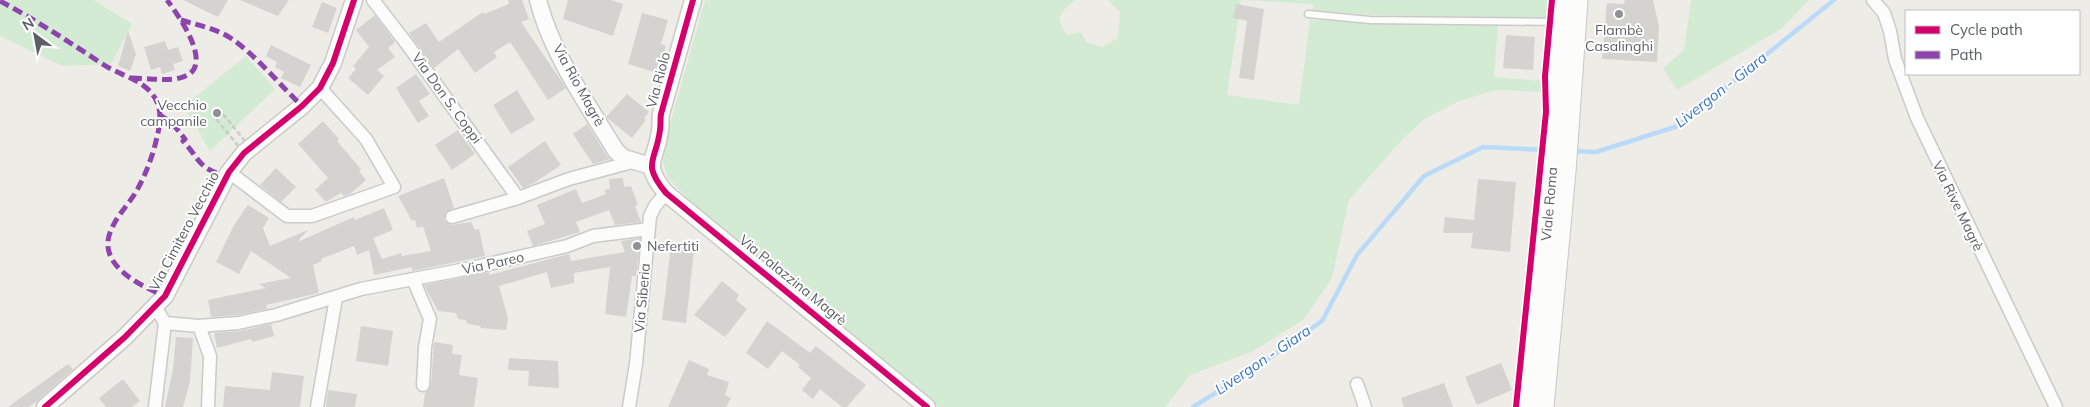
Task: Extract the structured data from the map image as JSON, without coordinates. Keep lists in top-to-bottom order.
{
  "streets": {
    "main road": ["Viale Roma"],
    "street": [
      "Via Riolo",
      "Via Rio Magrè",
      "Via Don S. Coppi",
      "Via Rive Magrè",
      "Via Cimitero Vecchio",
      "Via Pareo",
      "Via Palazzina Magrè",
      "Via Siberia"
    ]
  },
  "crossings": [
    ["Via Riolo", "Via Rio Magrè"],
    ["Via Riolo", "Via Palazzina Magrè"],
    ["Via Rio Magrè", "Via Don S. Coppi"],
    ["Via Rio Magrè", "Via Palazzina Magrè"],
    ["Via Pareo", "Via Siberia"],
    ["Via Palazzina Magrè", "Via Siberia"]
  ],
  "water": ["Livergon - Giara"],
  "places": ["Flambè Casalinghi", "Vecchio campanile", "Nefertiti"],
  "legend": ["Cycle path", "Path"],
  "north": "top left"
}
